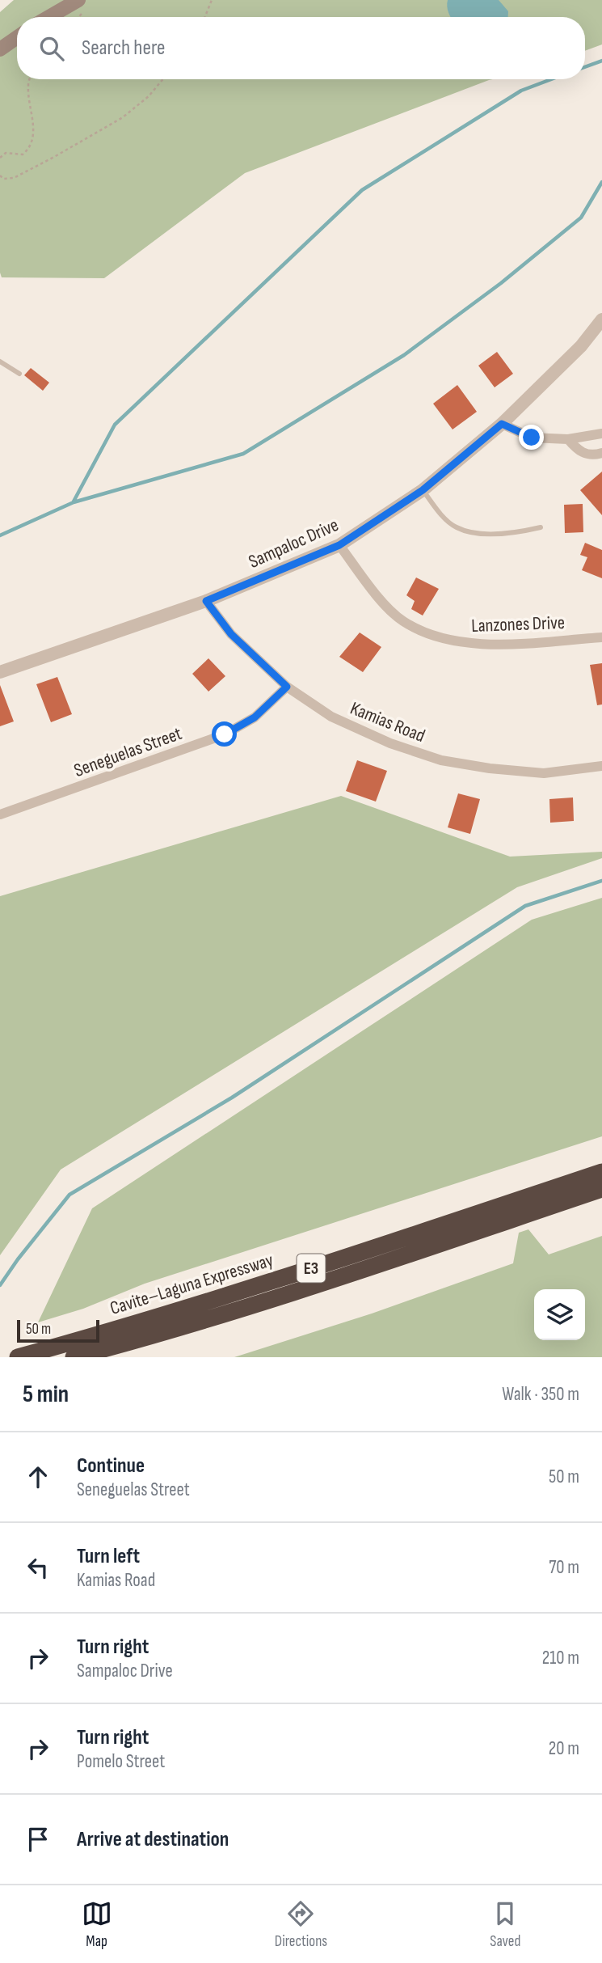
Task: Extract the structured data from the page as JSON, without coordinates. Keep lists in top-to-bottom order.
{
  "streets": {
    "highway": ["E3", "Cavite–Laguna Expressway"],
    "street": [
      "Sampaloc Drive",
      "Lanzones Drive",
      "Kamias Road",
      "Seneguelas Street"
    ]
  },
  "crossings": [
    ["Sampaloc Drive", "Lanzones Drive"],
    ["Sampaloc Drive", "Kamias Road"],
    ["Kamias Road", "Seneguelas Street"]
  ],
  "scale_bar": "50 m",
  "page": {
    "search": "Search here",
    "scale": "50 m",
    "heading": ["5 min", "Walk · 350 m"],
    "list": [
      ["Continue", "Seneguelas Street", "50 m"],
      ["Turn left", "Kamias Road", "70 m"],
      ["Turn right", "Sampaloc Drive", "210 m"],
      ["Turn right", "Pomelo Street", "20 m"],
      "Arrive at destination"
    ],
    "nav": ["Map", "Directions", "Saved"]
  }
}
